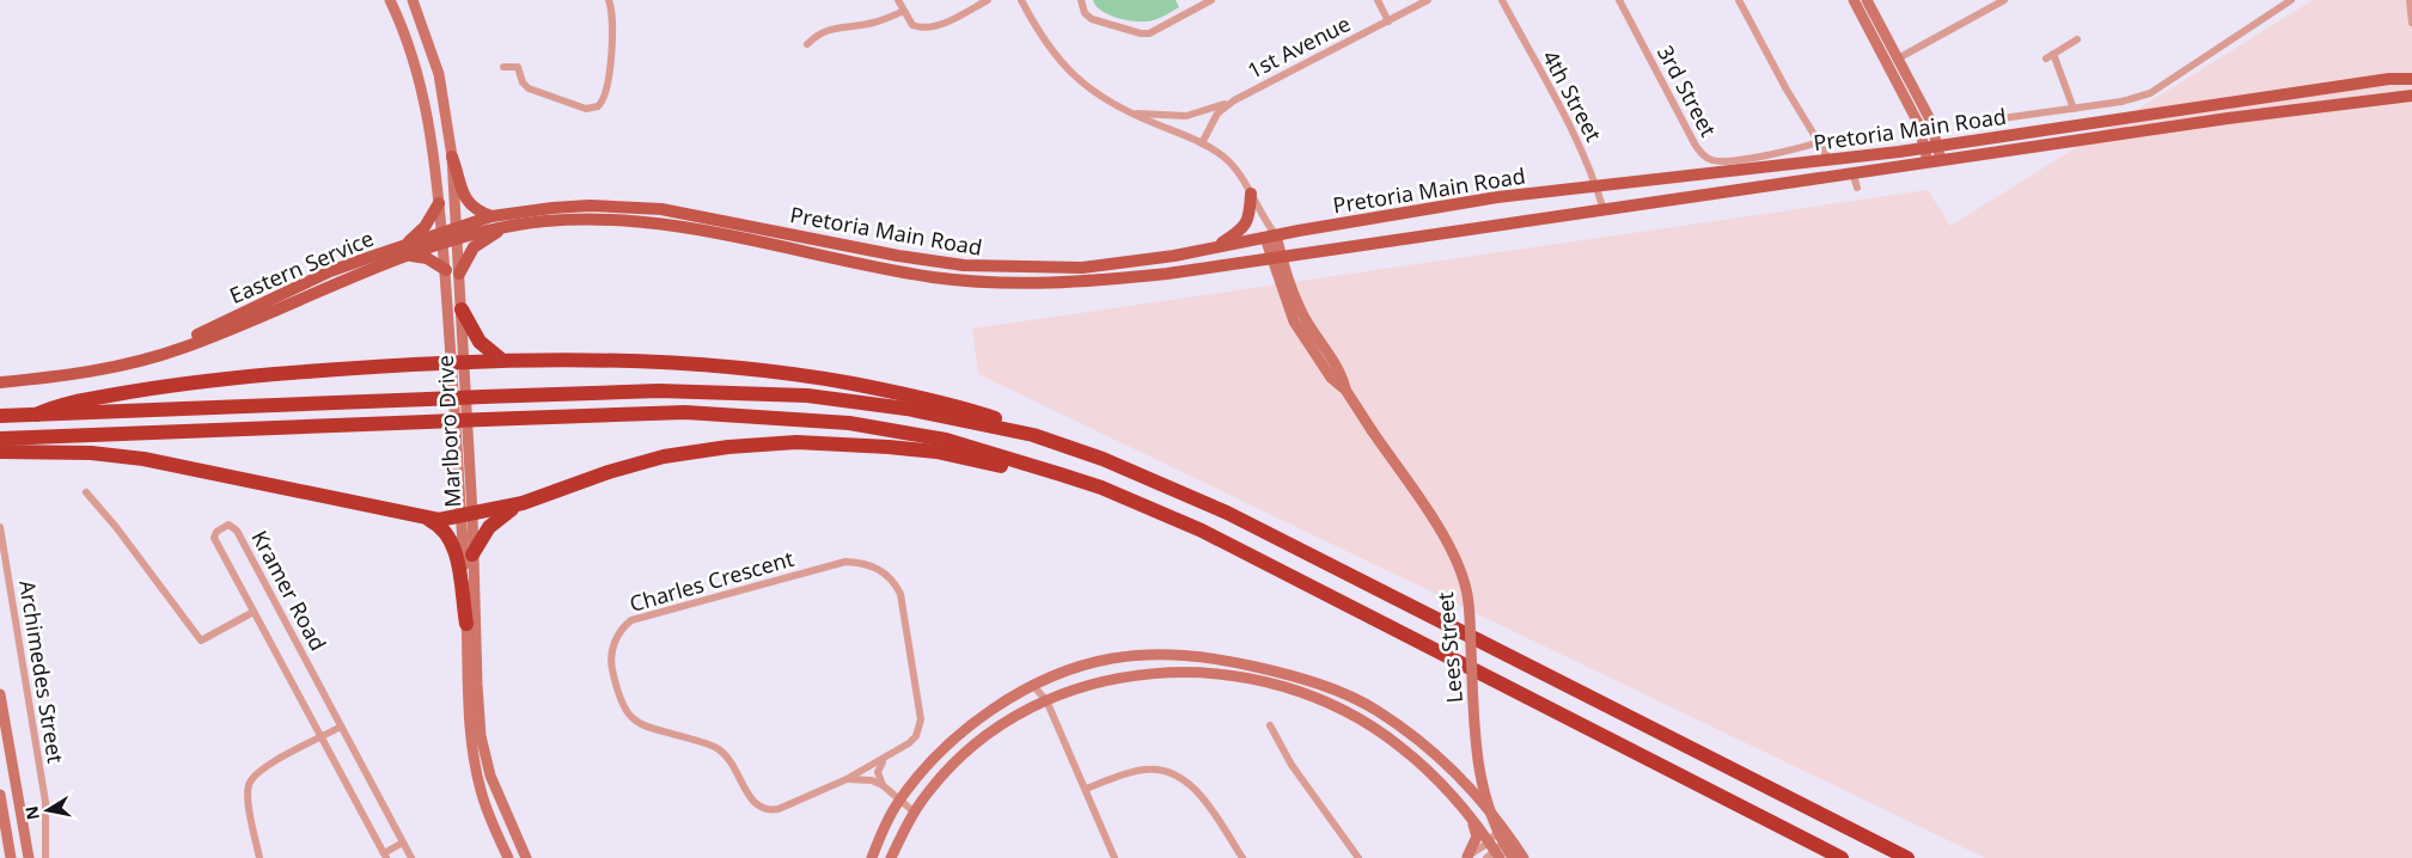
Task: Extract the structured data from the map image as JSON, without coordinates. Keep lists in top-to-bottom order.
{
  "streets": {
    "main road": [
      "Pretoria Main Road",
      "Eastern Service",
      "Marlboro Drive",
      "Lees Street"
    ],
    "street": [
      "1st Avenue",
      "3rd Street",
      "4th Street",
      "Charles Crescent",
      "Kramer Road",
      "Archimedes Street"
    ]
  },
  "crossings": [
    ["4th Street", "Pretoria Main Road"],
    ["Pretoria Main Road", "Eastern Service"],
    ["Pretoria Main Road", "Marlboro Drive"],
    ["Pretoria Main Road", "Lees Street"],
    ["Eastern Service", "Marlboro Drive"]
  ],
  "north": "left"
}
